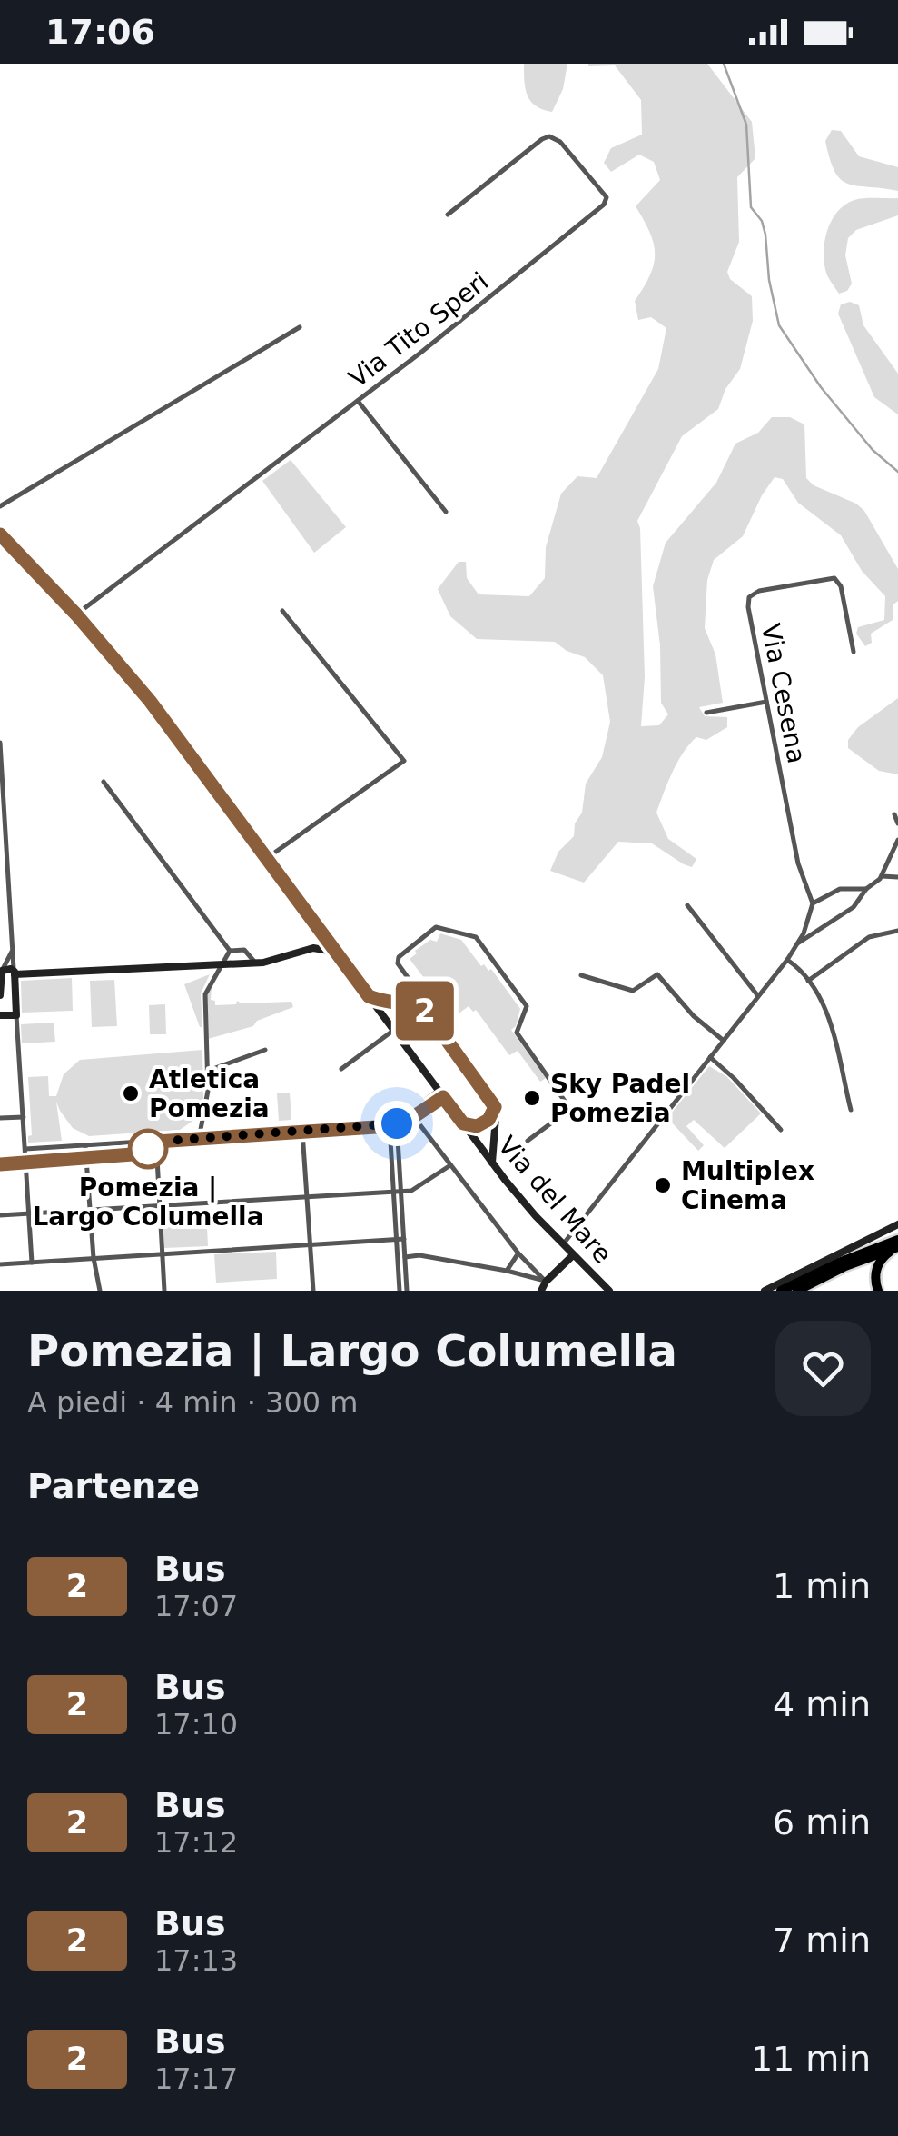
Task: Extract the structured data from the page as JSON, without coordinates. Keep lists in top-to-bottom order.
{
  "streets": {
    "main road": ["Via del Mare"],
    "street": ["Via Tito Speri", "Via Cesena"]
  },
  "crossings": [
    ["Via Tito Speri", "Via del Mare"]
  ],
  "places": [
    "Atletica Pomezia",
    "Sky Padel Pomezia",
    "Pomezia | Largo Columella",
    "Multiplex Cinema"
  ],
  "lines": ["bus line 2"],
  "page": {
    "status": "17:06",
    "on_map": "2",
    "heading": [
      ["Pomezia | Largo Columella", "A piedi · 4 min · 300 m"],
      "Partenze"
    ],
    "list": [
      {
        "mark": "2",
        "name": "Bus",
        "note": "17:07",
        "value": "1 min"
      },
      {
        "mark": "2",
        "name": "Bus",
        "note": "17:10",
        "value": "4 min"
      },
      {
        "mark": "2",
        "name": "Bus",
        "note": "17:12",
        "value": "6 min"
      },
      {
        "mark": "2",
        "name": "Bus",
        "note": "17:13",
        "value": "7 min"
      },
      {
        "mark": "2",
        "name": "Bus",
        "note": "17:17",
        "value": "11 min"
      }
    ]
  }
}
